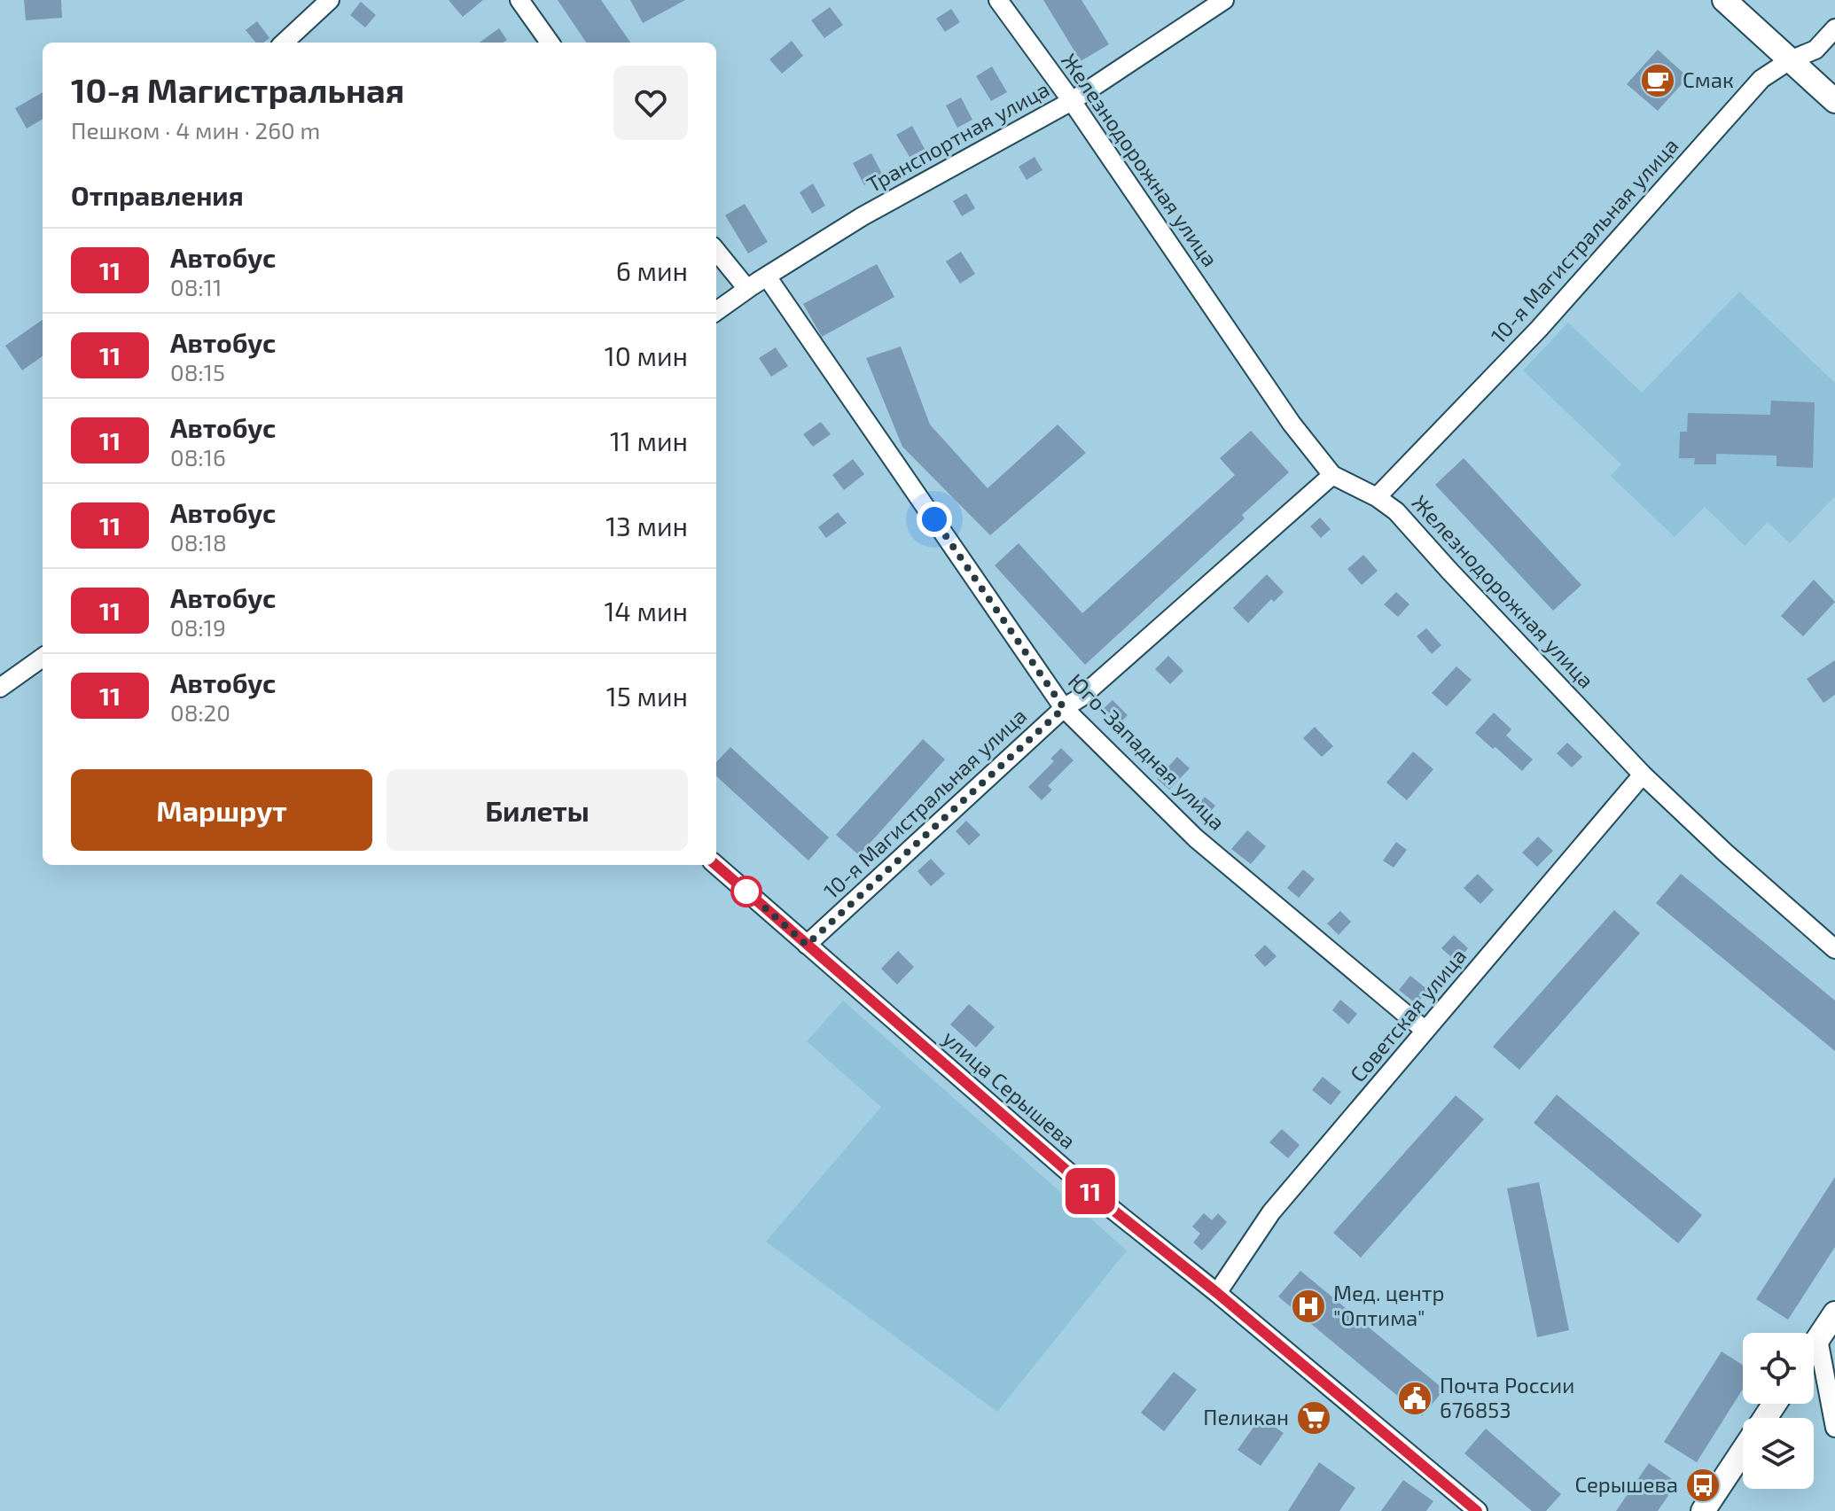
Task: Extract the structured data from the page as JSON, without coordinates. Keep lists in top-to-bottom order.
{
  "streets": {
    "street": [
      "Транспортная улица",
      "Железнодорожная улица",
      "10-я Магистральная улица",
      "Юго-Западная улица",
      "Советская улица",
      "улица Серышева"
    ]
  },
  "crossings": [
    ["Транспортная улица", "Железнодорожная улица"],
    ["Транспортная улица", "Юго-Западная улица"],
    ["Железнодорожная улица", "10-я Магистральная улица"],
    ["Железнодорожная улица", "Советская улица"],
    ["10-я Магистральная улица", "Юго-Западная улица"],
    ["10-я Магистральная улица", "улица Серышева"],
    ["Юго-Западная улица", "Советская улица"],
    ["Советская улица", "улица Серышева"]
  ],
  "places": {
    "cafe": ["Смак"],
    "hospital": ["Мед. центр \"Оптима\""],
    "public building": ["Почта России 676853"],
    "supermarket": ["Пеликан"],
    "bus stop": ["Серышева"]
  },
  "lines": ["bus line 11"],
  "page": {
    "on_map": "11",
    "heading": [
      ["10-я Магистральная", "Пешком · 4 мин · 260 m"],
      "Отправления"
    ],
    "list": [
      {
        "mark": "11",
        "name": "Автобус",
        "note": "08:11",
        "value": "6 мин"
      },
      {
        "mark": "11",
        "name": "Автобус",
        "note": "08:15",
        "value": "10 мин"
      },
      {
        "mark": "11",
        "name": "Автобус",
        "note": "08:16",
        "value": "11 мин"
      },
      {
        "mark": "11",
        "name": "Автобус",
        "note": "08:18",
        "value": "13 мин"
      },
      {
        "mark": "11",
        "name": "Автобус",
        "note": "08:19",
        "value": "14 мин"
      },
      {
        "mark": "11",
        "name": "Автобус",
        "note": "08:20",
        "value": "15 мин"
      }
    ],
    "buttons": ["Маршрут", "Билеты"]
  }
}
